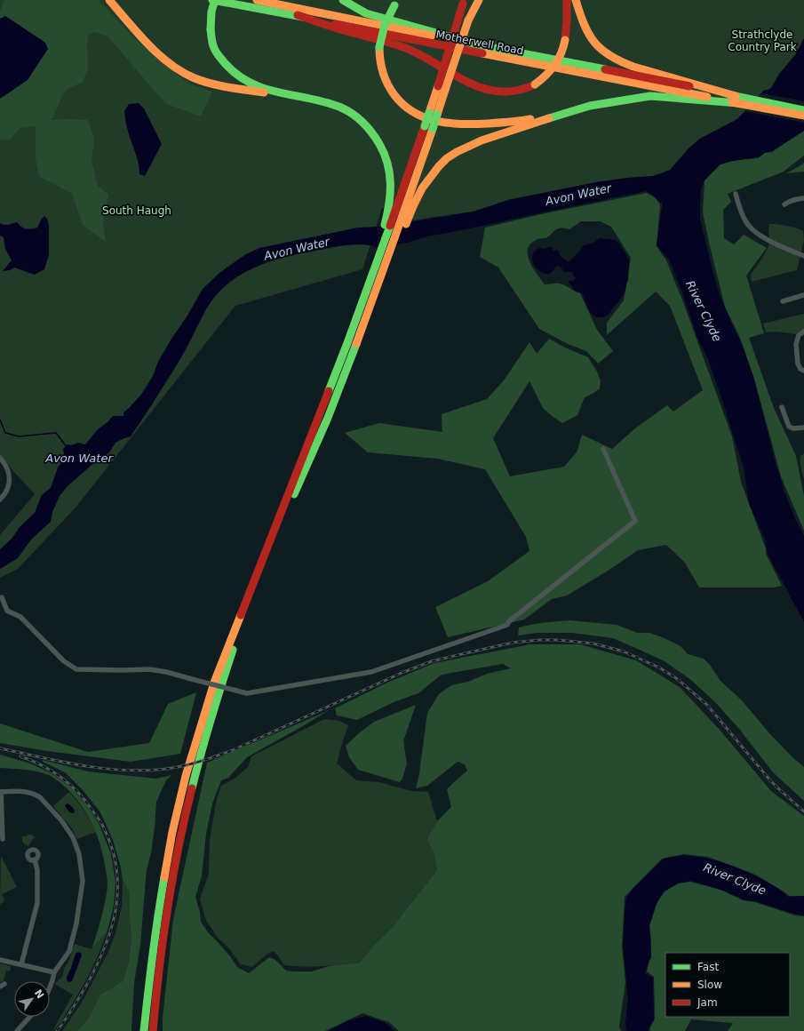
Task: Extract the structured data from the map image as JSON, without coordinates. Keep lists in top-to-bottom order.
{
  "streets": {
    "main road": ["Motherwell Road"]
  },
  "water": ["Avon Water", "River Clyde"],
  "parks": ["Strathclyde Country Park", "South Haugh"],
  "legend": ["Fast", "Slow", "Jam"],
  "north": "top right"
}
